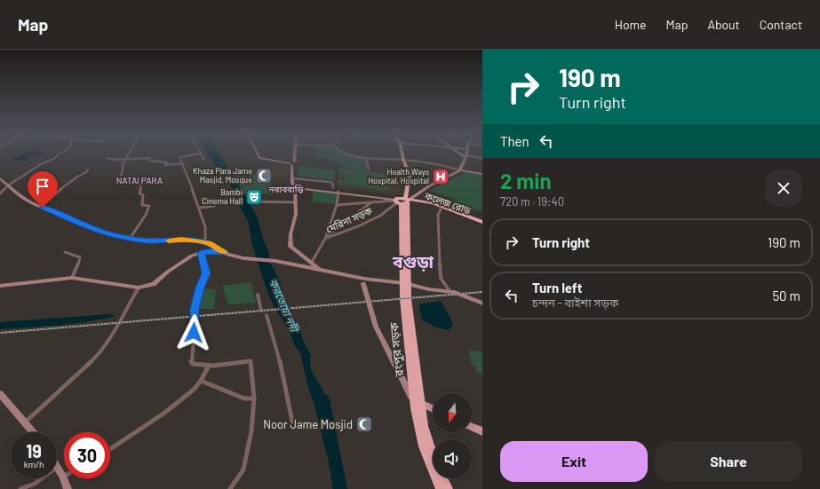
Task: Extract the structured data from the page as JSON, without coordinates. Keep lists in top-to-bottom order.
{
  "streets": {
    "highway": ["কলেজ রোড", "রংপুর সড়ক"],
    "street": ["মেরিনা সড়ক"]
  },
  "crossings": [
    ["কলেজ রোড", "মেরিনা সড়ক"],
    ["কলেজ রোড", "রংপুর সড়ক"],
    ["মেরিনা সড়ক", "রংপুর সড়ক"]
  ],
  "districts": ["NATAI PARA", "নবাববাড়ি", "বগুড়া"],
  "water": ["করতোয়া নদী"],
  "places": {
    "mosque": ["Khaza Para Jame Masjid, Mosque", "Noor Jame Mosjid"],
    "hospital": ["Health Ways Hospital, Hospital"],
    "theatre": ["Bambi Cinema Hall"]
  },
  "north": "bottom",
  "page": {
    "header": "Map",
    "nav": [
      "Home",
      "Map",
      "About",
      "Contact"
    ],
    "turn": ["190 m", "Turn right"],
    "then": "Then",
    "heading": ["2 min", "720 m · 19:40"],
    "list": [
      {
        "name": "Turn right",
        "value": "190 m"
      },
      {
        "name": "Turn left",
        "note": "চন্দন - বাইশা সড়ক",
        "value": "50 m"
      }
    ],
    "speed": "19 km/h",
    "limit": "30",
    "buttons": ["Exit", "Share"]
  }
}
